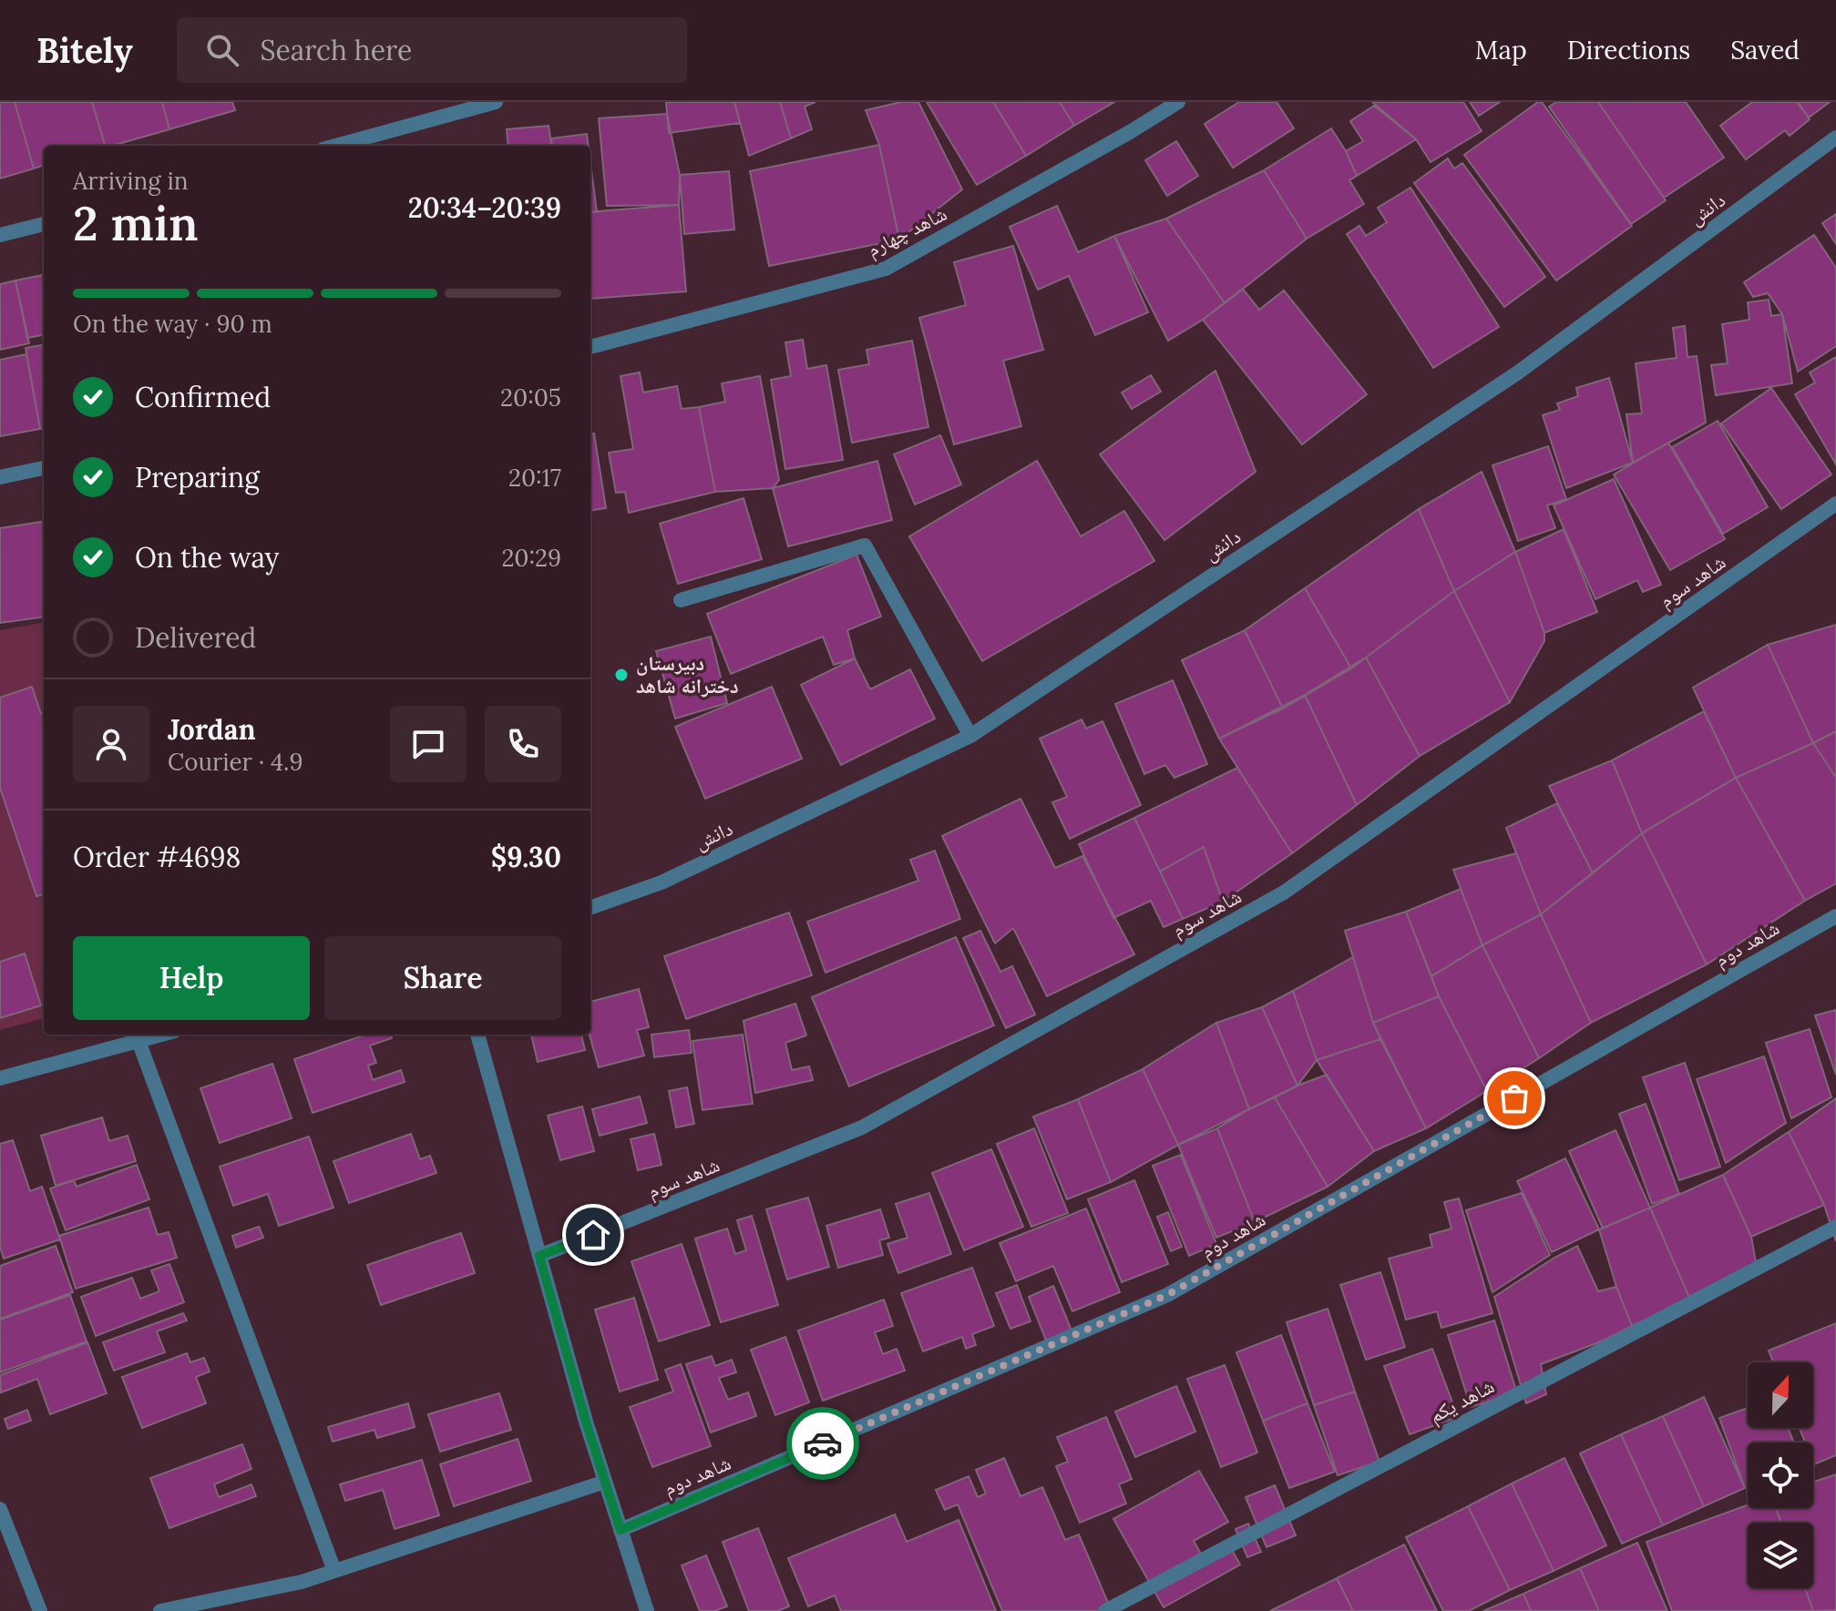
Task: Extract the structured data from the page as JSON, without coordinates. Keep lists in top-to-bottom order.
{
  "streets": {
    "street": [
      "دانش",
      "شاهد چهارم",
      "شاهد سوم",
      "شاهد دوم",
      "شاهد یکم"
    ]
  },
  "places": ["دبیرستان دخترانه شاهد"],
  "north": "top",
  "page": {
    "header": "Bitely",
    "search": "Search here",
    "nav": ["Map", "Directions", "Saved"],
    "heading": ["2 min", "Arriving in", "20:34–20:39"],
    "panel": [
      "Jordan",
      "Courier · 4.9",
      "Order #4698",
      "$9.30"
    ],
    "bar": "On the way · 90 m",
    "list": [
      ["Confirmed", "20:05"],
      ["Preparing", "20:17"],
      ["On the way", "20:29"],
      "Delivered"
    ],
    "buttons": ["Help", "Share"]
  }
}
